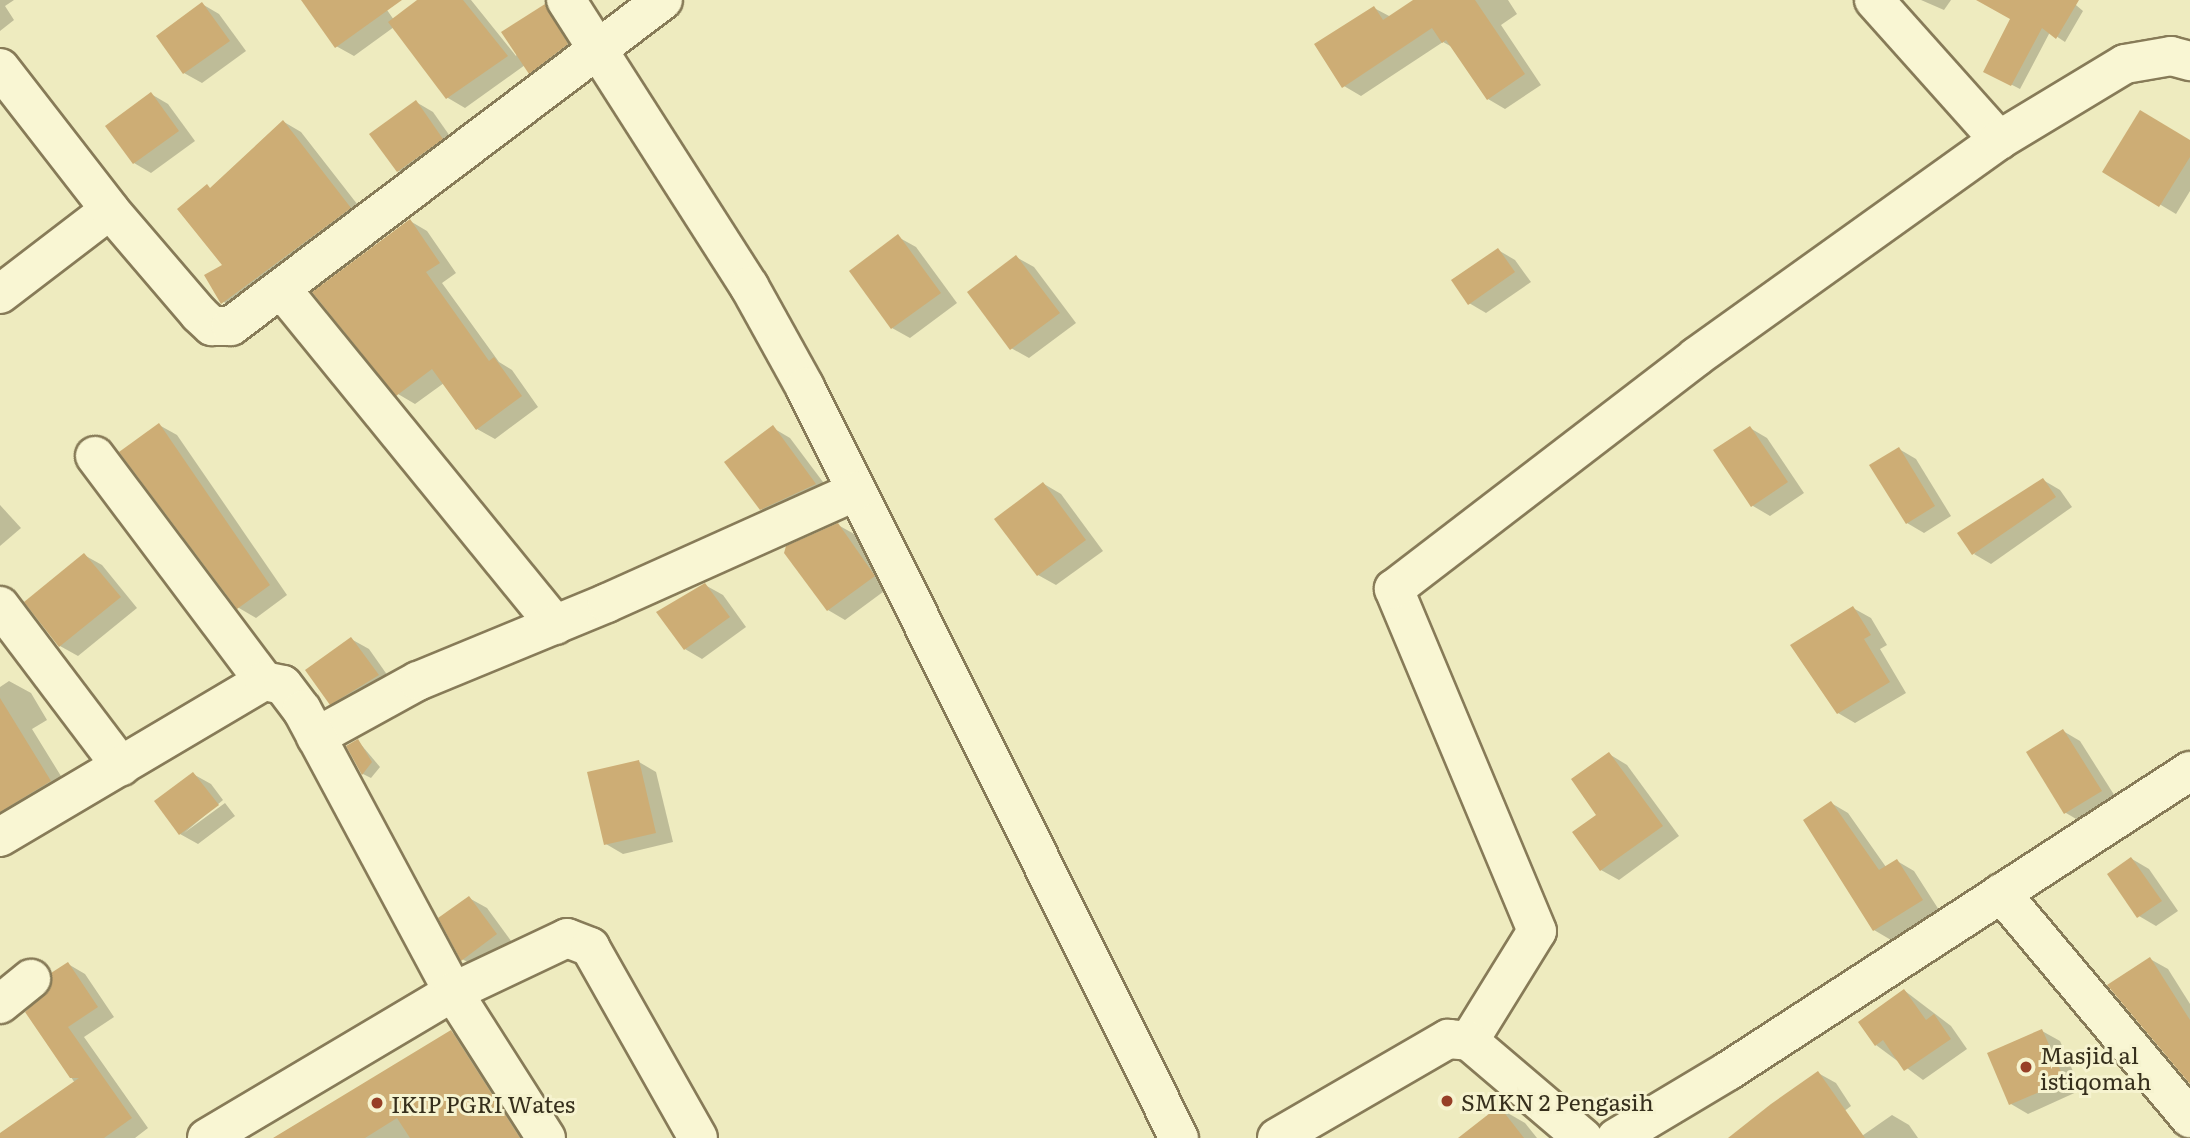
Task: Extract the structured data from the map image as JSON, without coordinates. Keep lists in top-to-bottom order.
{
  "places": ["Masjid al istiqomah", "SMKN 2 Pengasih", "IKIP PGRI Wates"]
}
